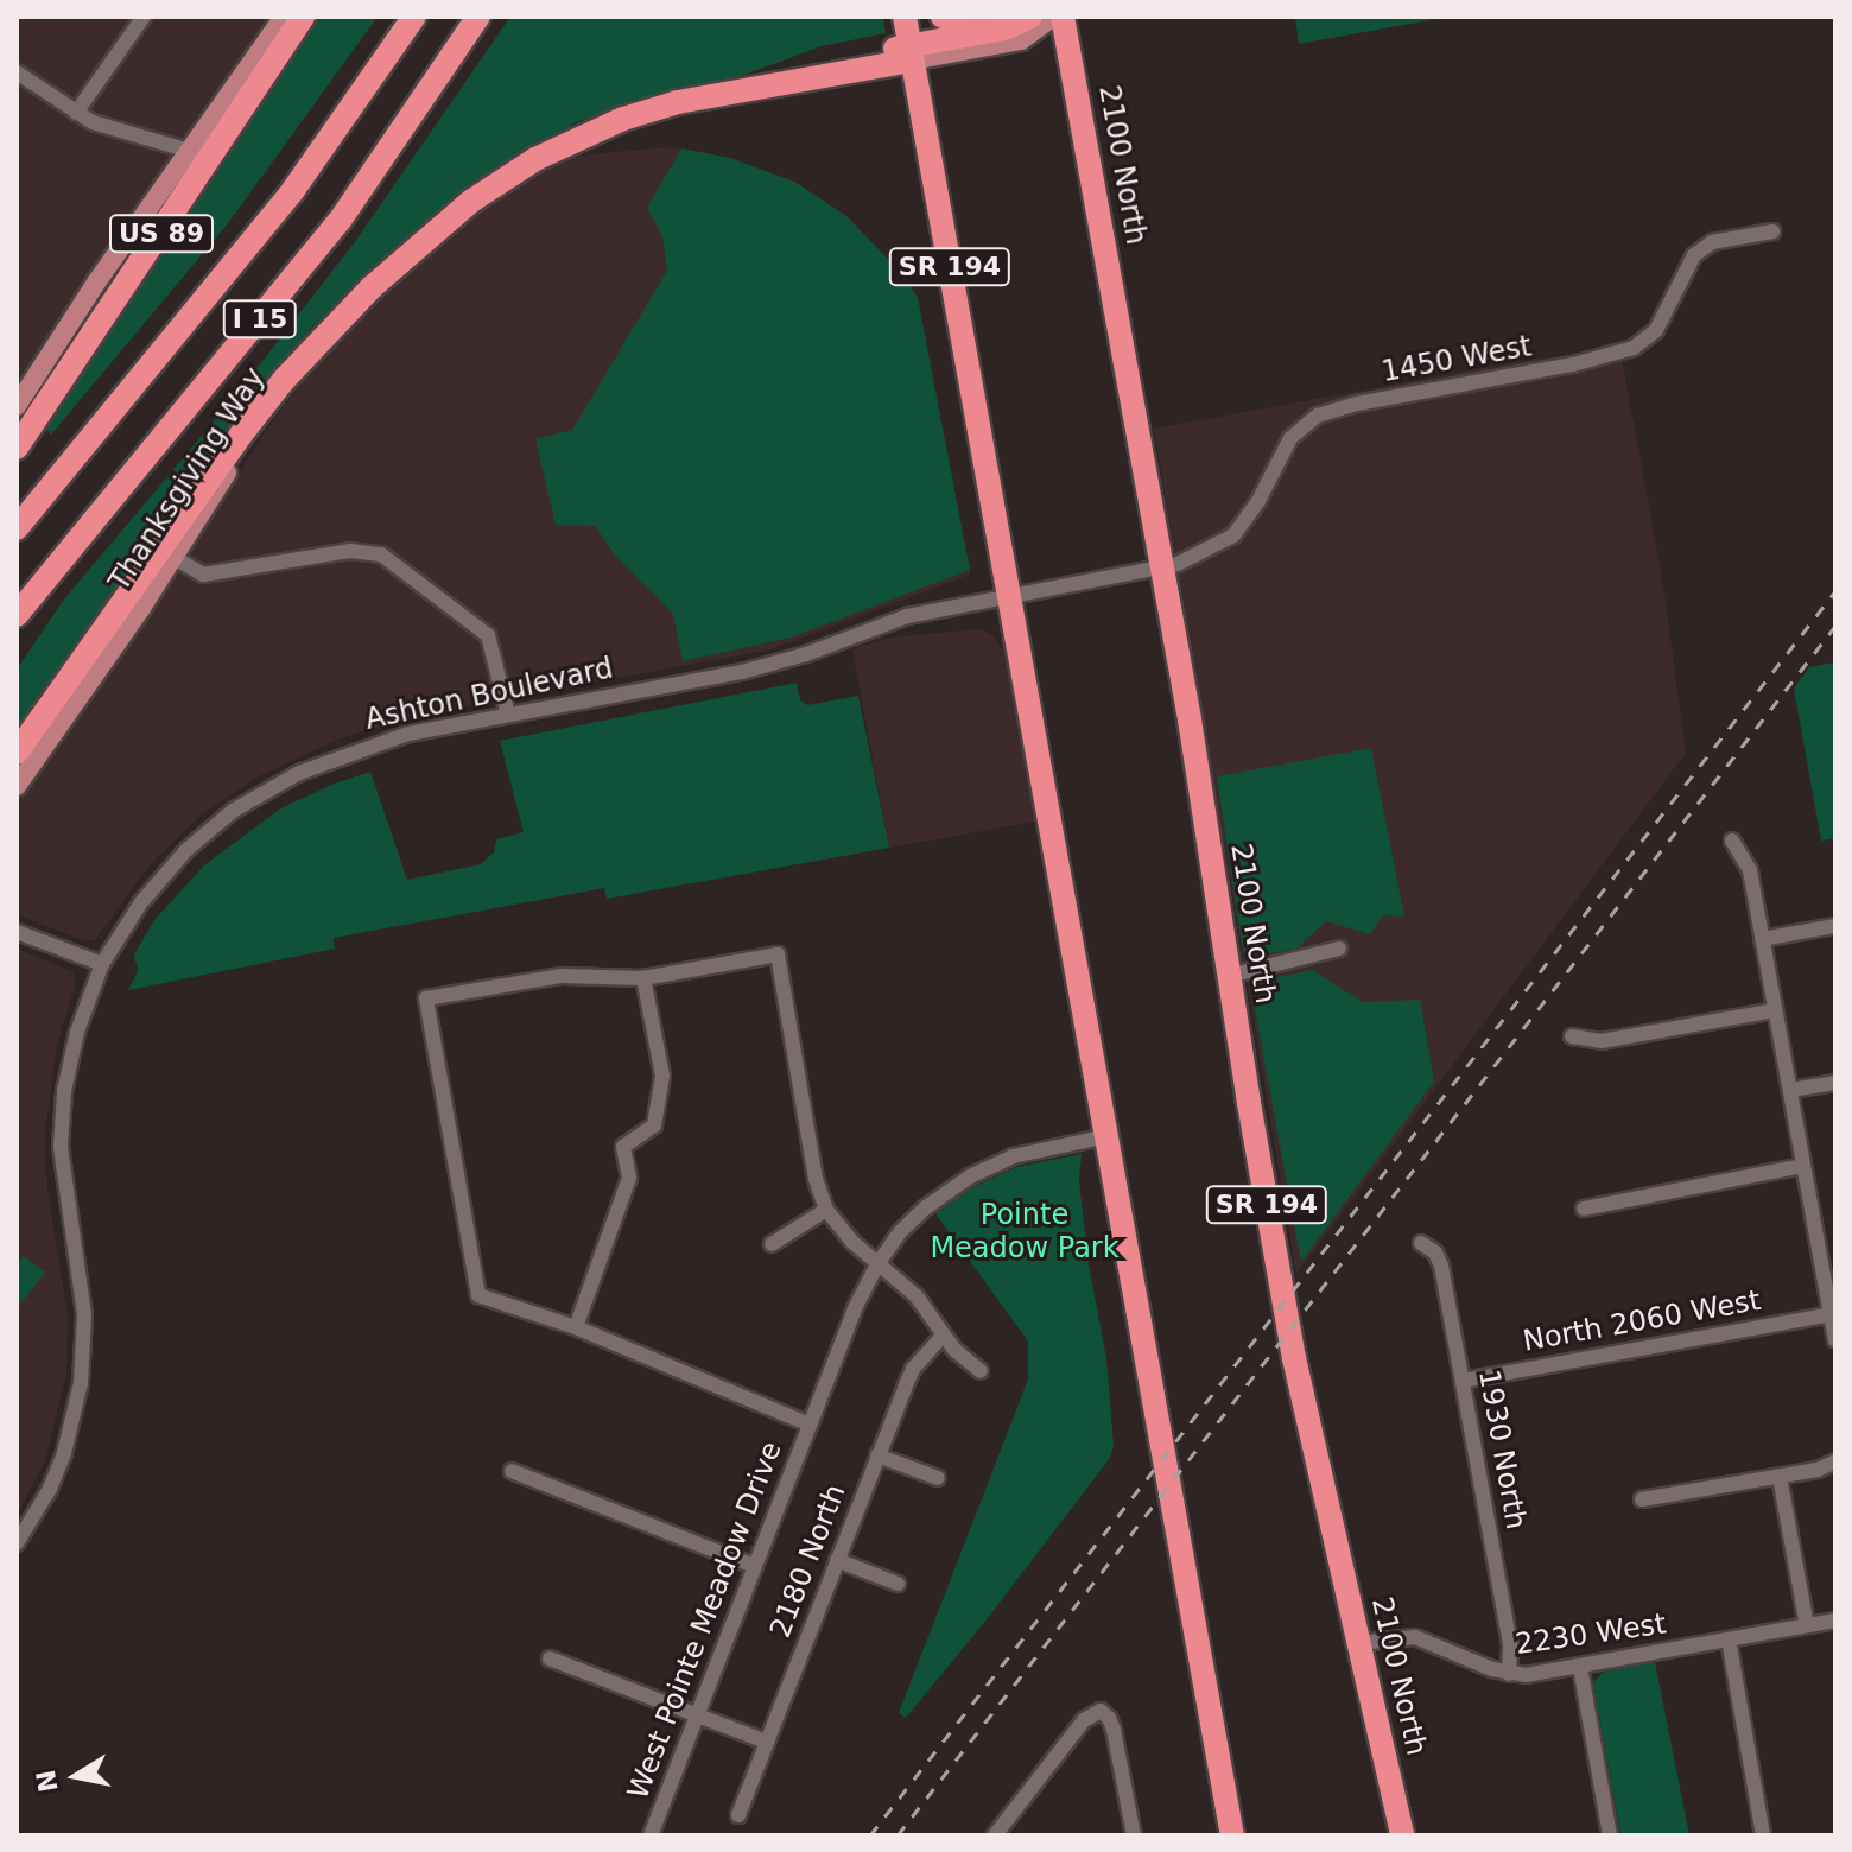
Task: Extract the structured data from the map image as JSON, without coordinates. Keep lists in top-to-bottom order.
{
  "streets": {
    "highway": [
      "2100 North",
      "US 89",
      "SR 194",
      "I 15",
      "Thanksgiving Way"
    ],
    "street": [
      "1450 West",
      "Ashton Boulevard",
      "North 2060 West",
      "1930 North",
      "2180 North",
      "West Pointe Meadow Drive",
      "2230 West"
    ]
  },
  "crossings": [
    ["2100 North", "1450 West"],
    ["2100 North", "Ashton Boulevard"],
    ["2100 North", "2230 West"],
    ["SR 194", "Thanksgiving Way"],
    ["SR 194", "Ashton Boulevard"],
    ["SR 194", "West Pointe Meadow Drive"],
    ["1450 West", "Ashton Boulevard"],
    ["North 2060 West", "1930 North"],
    ["1930 North", "2230 West"]
  ],
  "parks": ["Pointe Meadow Park"],
  "north": "left"
}
